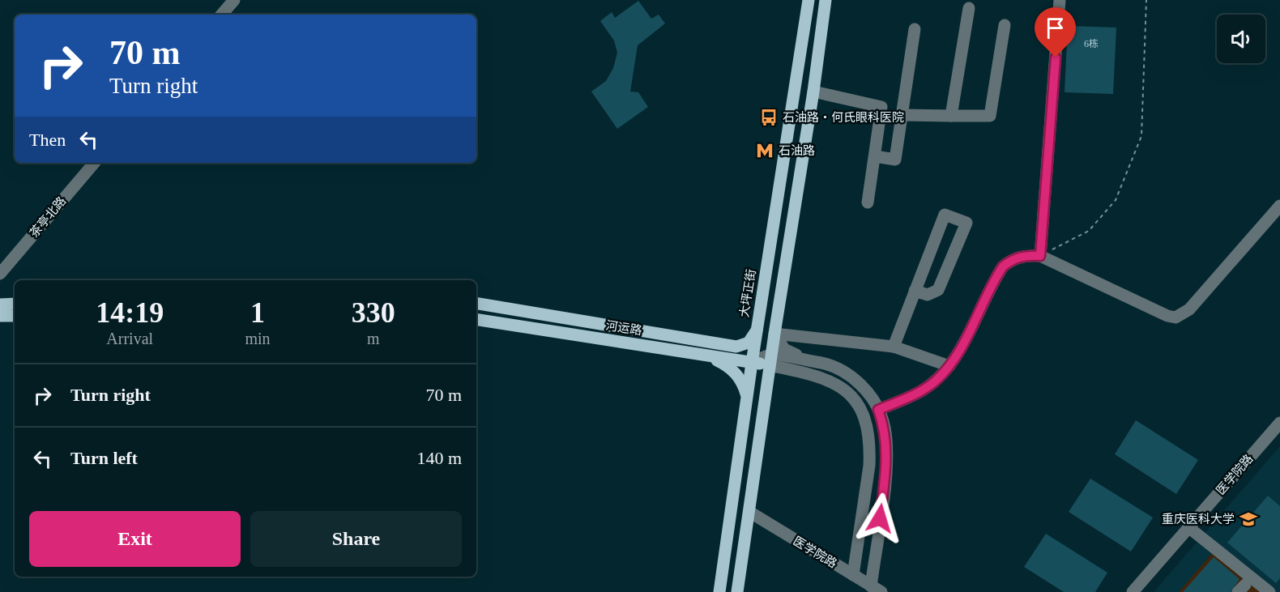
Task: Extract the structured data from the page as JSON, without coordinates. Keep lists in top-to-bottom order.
{
  "streets": {
    "main road": ["大坪正街", "河运路"],
    "street": ["茶亭北路", "医学院路"]
  },
  "crossings": [
    ["大坪正街", "河运路"]
  ],
  "places": {
    "bus stop": ["石油路‧何氏眼科医院"],
    "metro station": ["石油路"],
    "school or university": ["重庆医科大学"]
  },
  "house_numbers": ["6栋"],
  "page": {
    "turn": ["70 m", "Turn right"],
    "then": "Then",
    "eta": [
      "14:19",
      "Arrival",
      "1",
      "min",
      "330",
      "m"
    ],
    "list": [
      {
        "name": "Turn right",
        "value": "70 m"
      },
      {
        "name": "Turn left",
        "value": "140 m"
      }
    ],
    "buttons": ["Exit", "Share"]
  }
}
